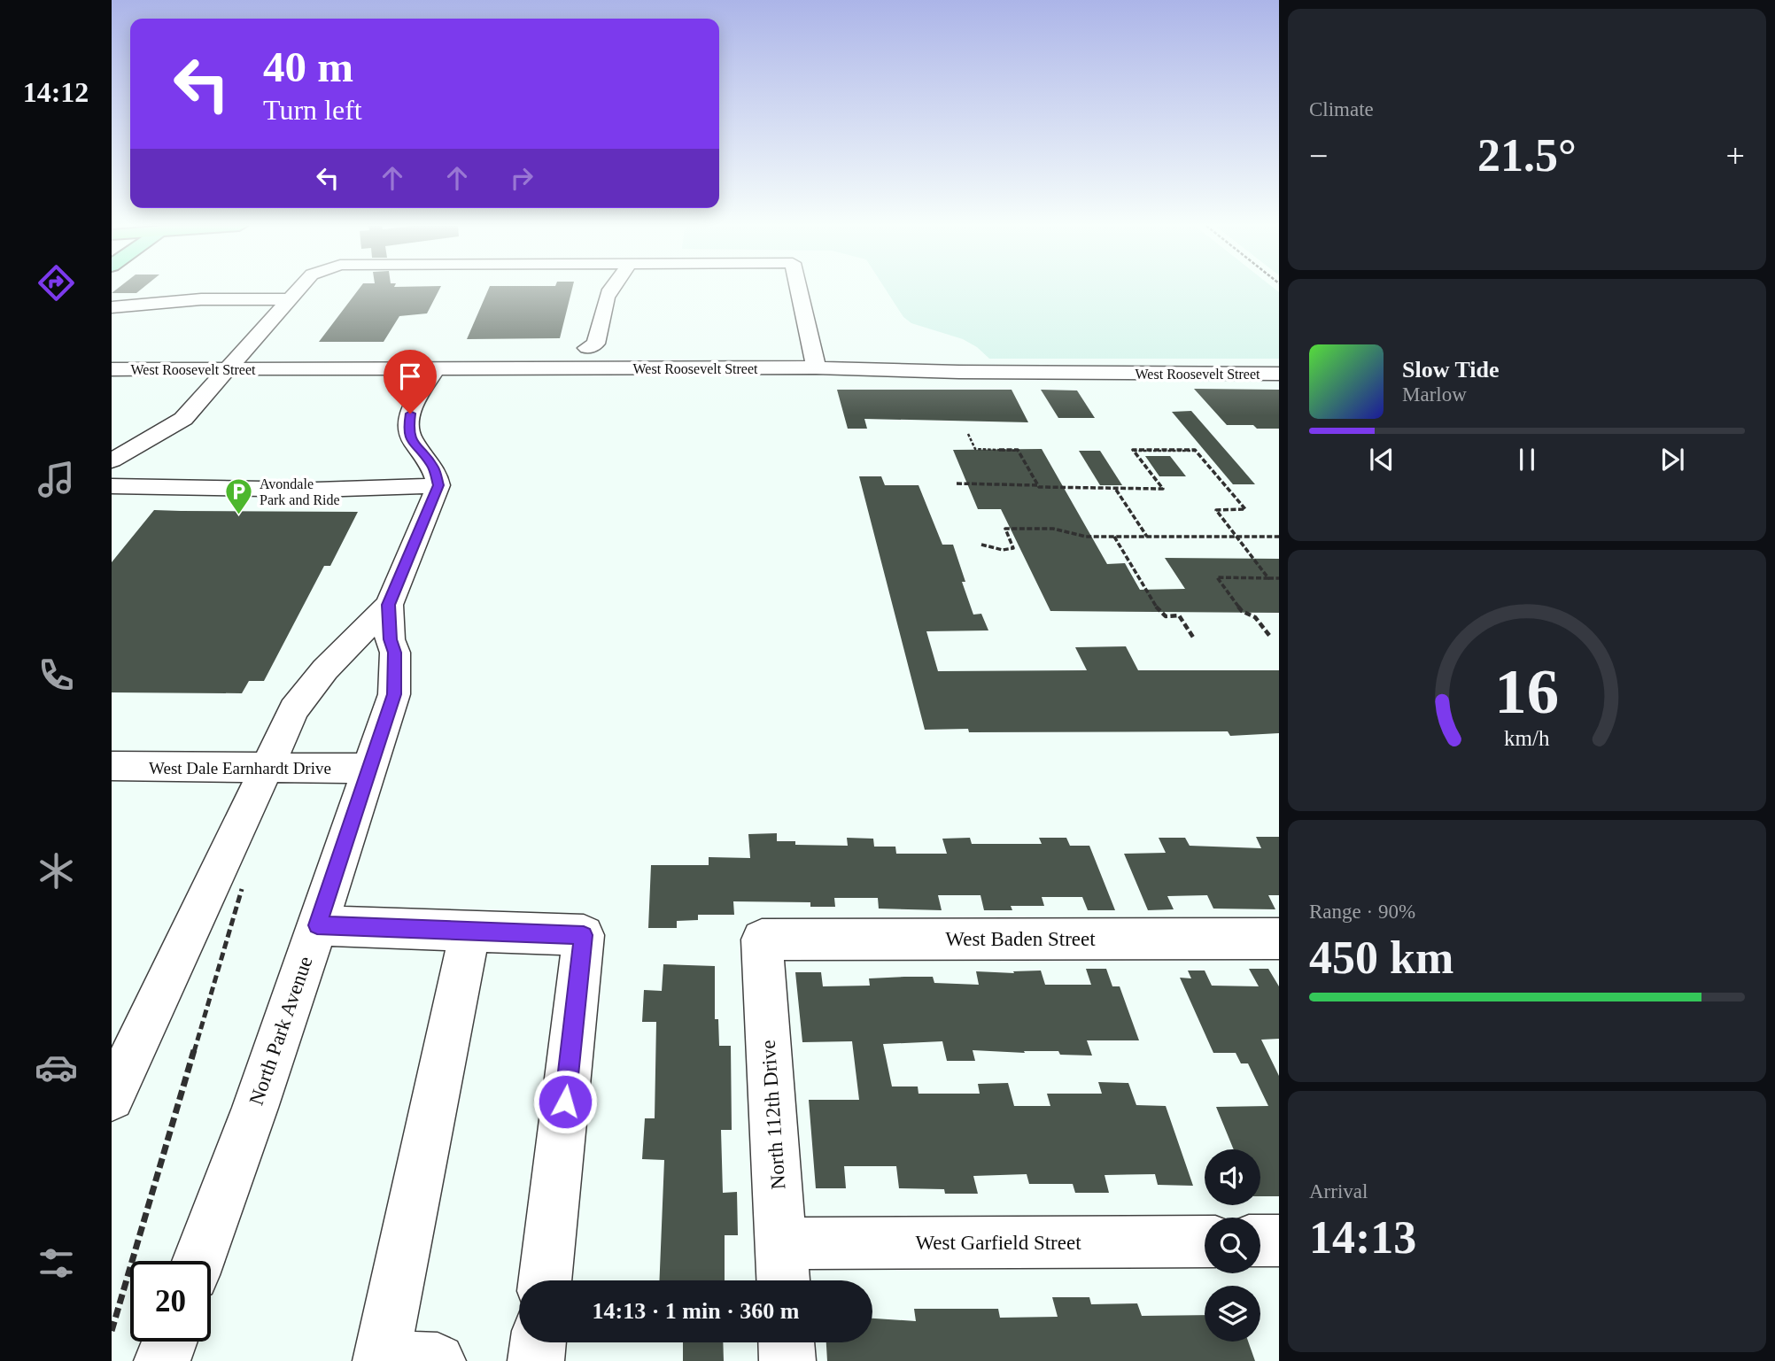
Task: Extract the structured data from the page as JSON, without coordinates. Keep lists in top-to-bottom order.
{
  "streets": {
    "street": [
      "West Roosevelt Street",
      "West Dale Earnhardt Drive",
      "West Baden Street",
      "North Park Avenue",
      "North 112th Drive",
      "West Garfield Street"
    ]
  },
  "crossings": [
    ["West Dale Earnhardt Drive", "North Park Avenue"],
    ["West Baden Street", "North 112th Drive"],
    ["North 112th Drive", "West Garfield Street"]
  ],
  "places": {
    "parking": ["Avondale Park and Ride"]
  },
  "page": {
    "tabs": "14:12",
    "tile": [
      "Climate",
      ["Range · 90%", "450 km"],
      ["Arrival", "14:13"]
    ],
    "turn": ["40 m", "Turn left"],
    "heat": ["−", "21.5°", "+"],
    "song": ["Slow Tide", "Marlow"],
    "limit": "20",
    "trip": "14:13 · 1 min · 360 m",
    "gauge": ["16", "km/h"]
  }
}
